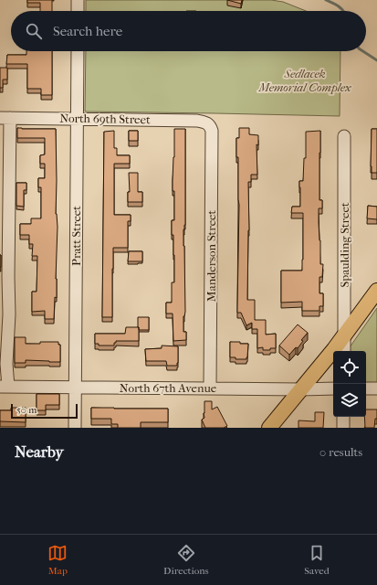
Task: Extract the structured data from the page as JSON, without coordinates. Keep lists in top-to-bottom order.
{
  "streets": {
    "street": [
      "North 69th Street",
      "Pratt Street",
      "Spaulding Street",
      "Manderson Street",
      "North 67th Avenue"
    ]
  },
  "crossings": [
    ["North 69th Street", "Pratt Street"],
    ["North 69th Street", "Manderson Street"],
    ["Pratt Street", "North 67th Avenue"],
    ["Manderson Street", "North 67th Avenue"]
  ],
  "parks": ["Sedlacek Memorial Complex"],
  "scale_bar": "50 m",
  "page": {
    "search": "Search here",
    "scale": "50 m",
    "heading": ["Nearby", "0 results"],
    "nav": ["Map", "Directions", "Saved"]
  }
}
